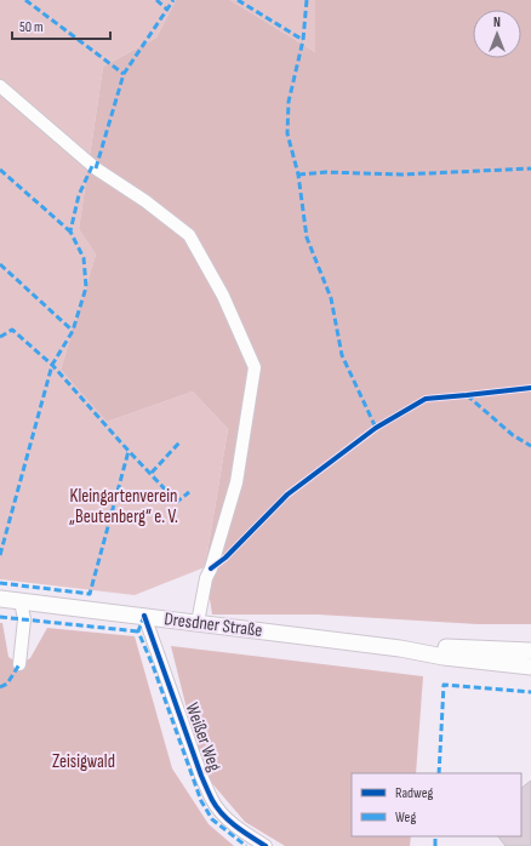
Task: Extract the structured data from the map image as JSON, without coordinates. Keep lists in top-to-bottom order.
{
  "streets": {
    "main road": ["Dresdner Straße"],
    "street": ["Weißer Weg"]
  },
  "crossings": [
    ["Dresdner Straße", "Weißer Weg"]
  ],
  "parks": ["Kleingartenverein „Beutenberg“ e. V.", "Zeisigwald"],
  "legend": ["Radweg", "Weg"],
  "scale_bar": "50 m",
  "north": "top"
}
